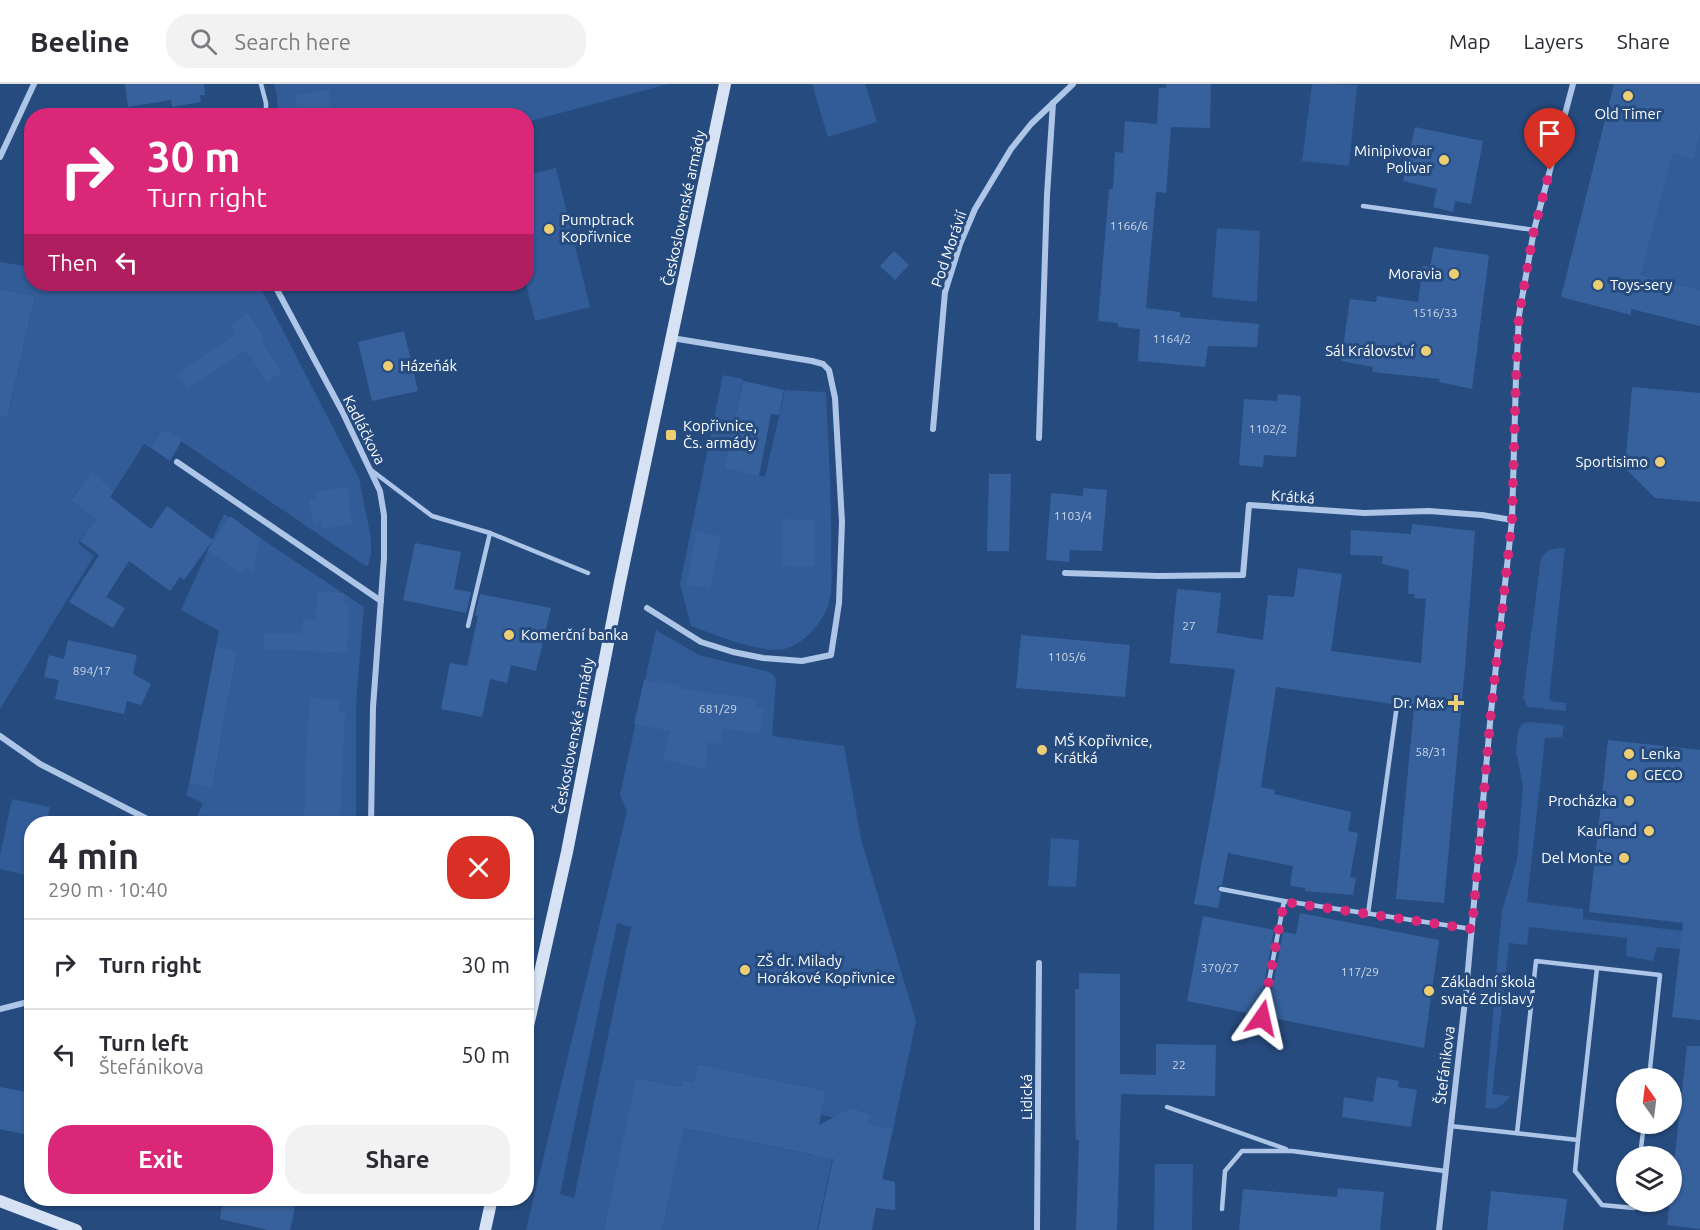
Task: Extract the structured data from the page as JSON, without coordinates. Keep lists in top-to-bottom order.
{
  "streets": {
    "main road": ["Československé armády"],
    "street": [
      "Pod Morávií",
      "Kadláčkova",
      "Krátká",
      "Štefánikova",
      "Lidická"
    ]
  },
  "crossings": [
    ["Krátká", "Štefánikova"]
  ],
  "places": {
    "other": [
      "Old Timer",
      "Minipivovar Polivar",
      "Pumptrack Kopřivnice",
      "Moravia",
      "Toys-sery",
      "Sál Království",
      "Házeňák",
      "Sportisimo",
      "Komerční banka",
      "MŠ Kopřivnice, Krátká",
      "Lenka",
      "GECO",
      "Procházka",
      "Kaufland",
      "Del Monte",
      "ZŠ dr. Milady Horákové Kopřivnice",
      "Základní škola svaté Zdislavy"
    ],
    "transit": ["Kopřivnice, Čs. armády"],
    "health": ["Dr. Max"]
  },
  "house_numbers": [
    "1166/6",
    "1516/33",
    "1164/2",
    "1102/2",
    "1103/4",
    "27",
    "1105/6",
    "894/17",
    "681/29",
    "58/31",
    "370/27",
    "117/29",
    "22"
  ],
  "north": "top",
  "page": {
    "header": "Beeline",
    "search": "Search here",
    "nav": ["Map", "Layers", "Share"],
    "turn": ["30 m", "Turn right"],
    "then": "Then",
    "heading": ["4 min", "290 m · 10:40"],
    "list": [
      {
        "name": "Turn right",
        "value": "30 m"
      },
      {
        "name": "Turn left",
        "note": "Štefánikova",
        "value": "50 m"
      }
    ],
    "buttons": ["Exit", "Share"]
  }
}
